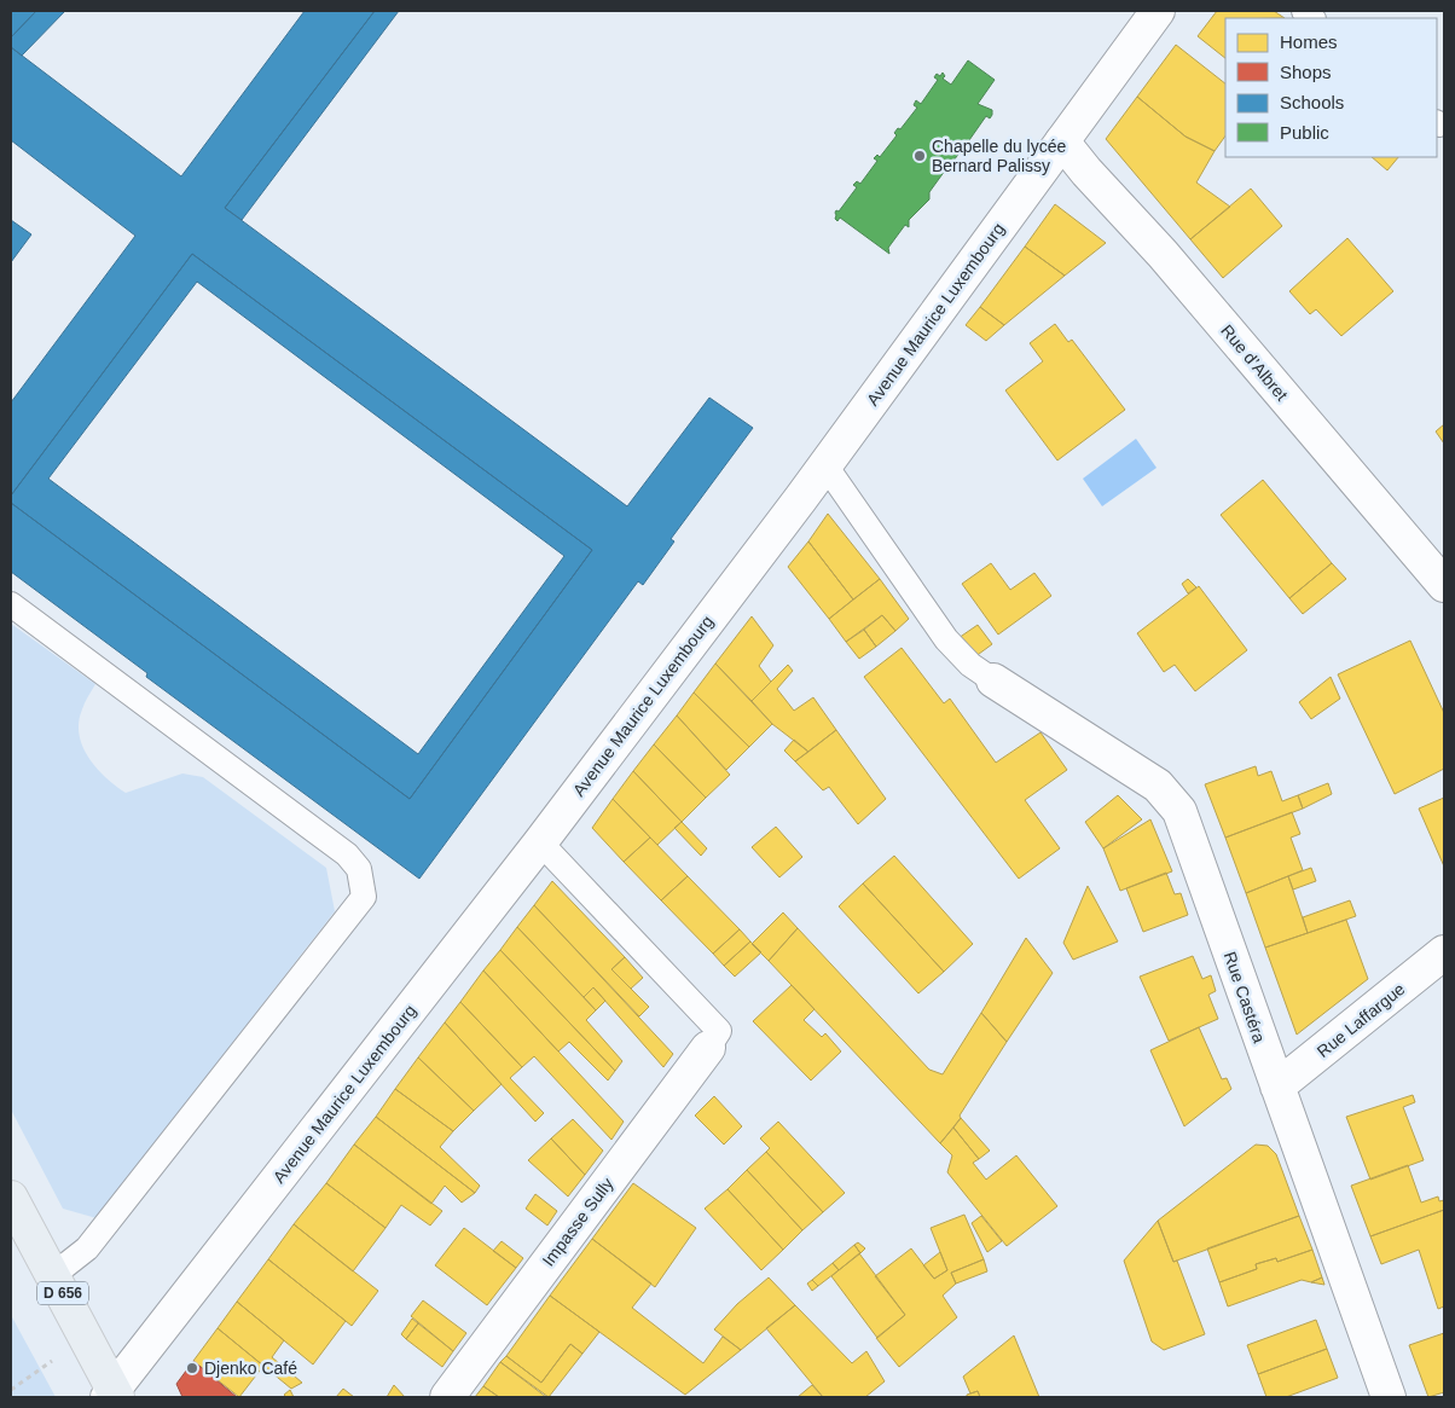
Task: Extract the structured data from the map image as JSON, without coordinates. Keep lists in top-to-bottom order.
{
  "streets": {
    "main road": ["D 656"],
    "street": [
      "Avenue Maurice Luxembourg",
      "Rue d’Albret",
      "Rue Castéra",
      "Rue Laffargue",
      "Impasse Sully"
    ]
  },
  "crossings": [
    ["Avenue Maurice Luxembourg", "Rue d’Albret"],
    ["Avenue Maurice Luxembourg", "D 656"],
    ["Rue Castéra", "Rue Laffargue"]
  ],
  "places": ["Chapelle du lycée Bernard Palissy", "Djenko Café"],
  "legend": [
    "Homes",
    "Shops",
    "Schools",
    "Public"
  ]
}
